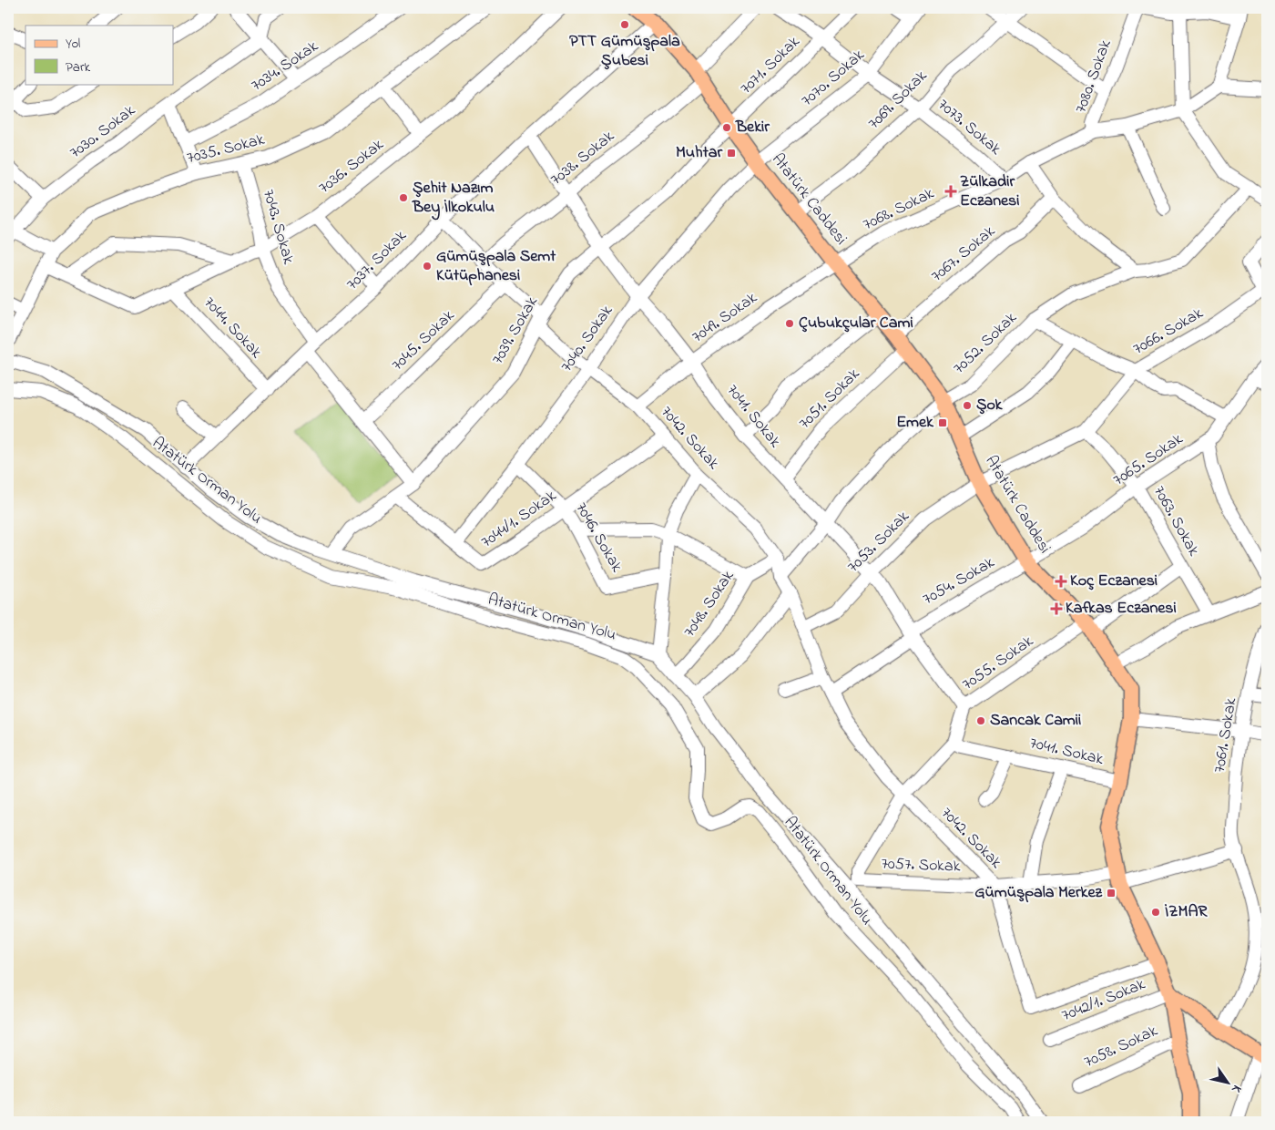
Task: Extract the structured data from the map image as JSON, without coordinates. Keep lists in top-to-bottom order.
{
  "streets": {
    "main road": ["Atatürk Caddesi", "7058. Sokak"],
    "street": [
      "7071. Sokak",
      "7034. Sokak",
      "7080. Sokak",
      "7070. Sokak",
      "7069. Sokak",
      "7073. Sokak",
      "7030. Sokak",
      "7035. Sokak",
      "7038. Sokak",
      "7036. Sokak",
      "7068. Sokak",
      "7043. Sokak",
      "7067. Sokak",
      "7037. Sokak",
      "7049. Sokak",
      "7044. Sokak",
      "7039. Sokak",
      "7066. Sokak",
      "7040. Sokak",
      "7045. Sokak",
      "7052. Sokak",
      "7051. Sokak",
      "7041. Sokak",
      "7042. Sokak",
      "7065. Sokak",
      "Atatürk Orman Yolu",
      "7044/1. Sokak",
      "7063. Sokak",
      "7046. Sokak",
      "7053. Sokak",
      "7054. Sokak",
      "7048. Sokak",
      "7055. Sokak",
      "7061. Sokak",
      "7057. Sokak",
      "7042/1. Sokak"
    ]
  },
  "crossings": [
    ["7071. Sokak", "7073. Sokak"],
    ["7071. Sokak", "Atatürk Caddesi"],
    ["7071. Sokak", "7039. Sokak"],
    ["7080. Sokak", "7068. Sokak"],
    ["7070. Sokak", "7073. Sokak"],
    ["7070. Sokak", "Atatürk Caddesi"],
    ["7070. Sokak", "7040. Sokak"],
    ["7069. Sokak", "7073. Sokak"],
    ["7069. Sokak", "Atatürk Caddesi"],
    ["7073. Sokak", "7068. Sokak"],
    ["7035. Sokak", "7043. Sokak"],
    ["7038. Sokak", "Atatürk Caddesi"],
    ["7038. Sokak", "7041. Sokak"],
    ["7038. Sokak", "7042. Sokak"],
    ["7036. Sokak", "7043. Sokak"],
    ["7036. Sokak", "7044. Sokak"],
    ["Atatürk Caddesi", "7068. Sokak"],
    ["Atatürk Caddesi", "7067. Sokak"],
    ["Atatürk Caddesi", "7037. Sokak"],
    ["Atatürk Caddesi", "7049. Sokak"],
    ["Atatürk Caddesi", "7039. Sokak"],
    ["Atatürk Caddesi", "7066. Sokak"],
    ["Atatürk Caddesi", "7040. Sokak"],
    ["Atatürk Caddesi", "7052. Sokak"],
    ["Atatürk Caddesi", "7051. Sokak"],
    ["Atatürk Caddesi", "7041. Sokak"],
    ["Atatürk Caddesi", "7042. Sokak"],
    ["Atatürk Caddesi", "7065. Sokak"],
    ["Atatürk Caddesi", "7053. Sokak"],
    ["Atatürk Caddesi", "7054. Sokak"],
    ["Atatürk Caddesi", "7055. Sokak"],
    ["Atatürk Caddesi", "7057. Sokak"],
    ["Atatürk Caddesi", "7042/1. Sokak"],
    ["Atatürk Caddesi", "7058. Sokak"],
    ["7068. Sokak", "7049. Sokak"],
    ["7043. Sokak", "7037. Sokak"],
    ["7037. Sokak", "7044. Sokak"],
    ["7037. Sokak", "7041. Sokak"],
    ["7037. Sokak", "7042. Sokak"],
    ["7049. Sokak", "7041. Sokak"],
    ["7049. Sokak", "7042. Sokak"],
    ["7039. Sokak", "7041. Sokak"],
    ["7039. Sokak", "7042. Sokak"],
    ["7039. Sokak", "7044/1. Sokak"],
    ["7066. Sokak", "7063. Sokak"],
    ["7066. Sokak", "7053. Sokak"],
    ["7040. Sokak", "7041. Sokak"],
    ["7040. Sokak", "7042. Sokak"],
    ["7040. Sokak", "7044/1. Sokak"],
    ["7040. Sokak", "7046. Sokak"],
    ["7045. Sokak", "7042. Sokak"],
    ["7052. Sokak", "7041. Sokak"],
    ["7052. Sokak", "7042. Sokak"],
    ["7051. Sokak", "7041. Sokak"],
    ["7041. Sokak", "7053. Sokak"],
    ["7041. Sokak", "7054. Sokak"],
    ["7041. Sokak", "7055. Sokak"],
    ["7042. Sokak", "7044/1. Sokak"],
    ["7042. Sokak", "7053. Sokak"],
    ["7042. Sokak", "7054. Sokak"],
    ["7042. Sokak", "7048. Sokak"],
    ["7042. Sokak", "7055. Sokak"],
    ["7042. Sokak", "7057. Sokak"],
    ["7065. Sokak", "7063. Sokak"],
    ["7065. Sokak", "7054. Sokak"],
    ["7044/1. Sokak", "7046. Sokak"],
    ["7063. Sokak", "7055. Sokak"],
    ["7055. Sokak", "7057. Sokak"],
    ["7042/1. Sokak", "7058. Sokak"]
  ],
  "places": {
    "other": [
      "PTT Gümüşpala Şubesi",
      "Bekir",
      "Şehit Nazım Bey İlkokulu",
      "Gümüşpala Semt Kütüphanesi",
      "Çubukçular Cami",
      "Şok",
      "Sancak Camii",
      "İZMAR"
    ],
    "transit": ["Muhtar", "Emek", "Gümüşpala Merkez"],
    "health": ["Zülkadir Eczanesi", "Koç Eczanesi", "Kafkas Eczanesi"]
  },
  "legend": ["Yol", "Park"],
  "north": "bottom right"
}
